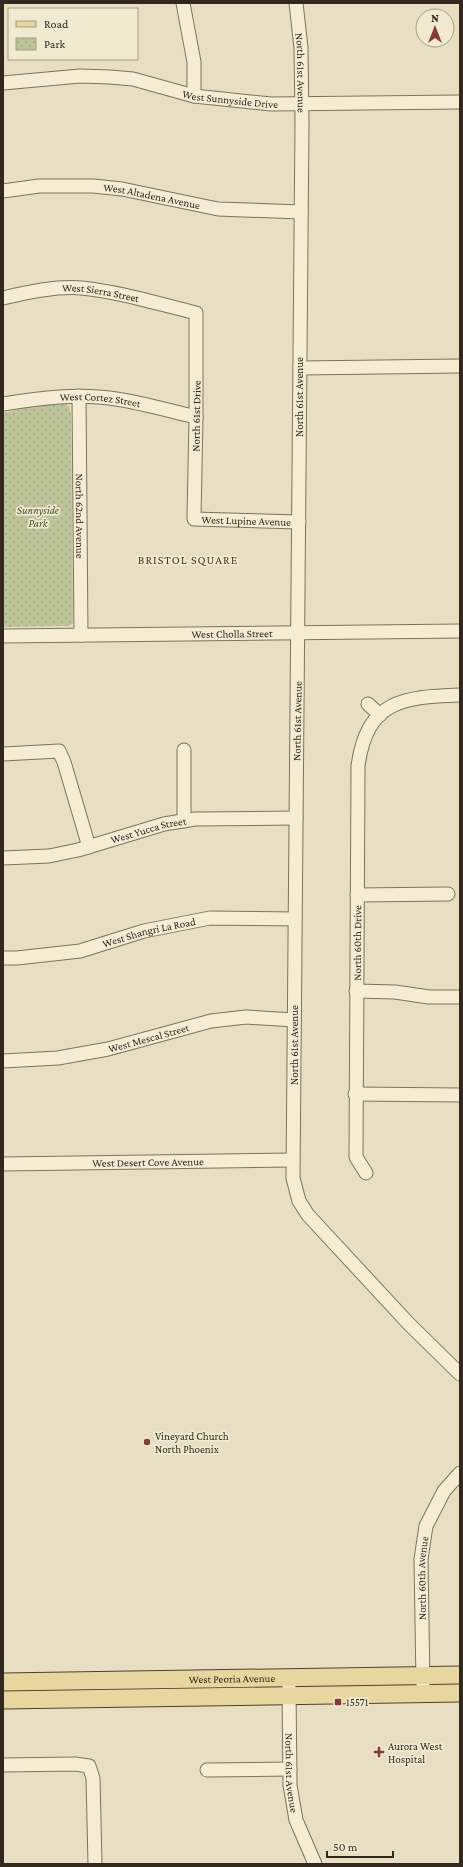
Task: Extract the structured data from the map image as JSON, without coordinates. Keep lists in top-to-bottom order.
{
  "streets": {
    "main road": ["West Peoria Avenue"],
    "street": [
      "North 61st Avenue",
      "West Sunnyside Drive",
      "West Altadena Avenue",
      "West Sierra Street",
      "West Cortez Street",
      "North 61st Drive",
      "North 62nd Avenue",
      "West Lupine Avenue",
      "West Cholla Street",
      "West Yucca Street",
      "West Shangri La Road",
      "North 60th Drive",
      "West Mescal Street",
      "West Desert Cove Avenue",
      "North 60th Avenue"
    ]
  },
  "crossings": [
    ["North 61st Avenue", "West Sunnyside Drive"],
    ["North 61st Avenue", "West Altadena Avenue"],
    ["North 61st Avenue", "West Lupine Avenue"],
    ["North 61st Avenue", "West Cholla Street"],
    ["North 61st Avenue", "West Yucca Street"],
    ["North 61st Avenue", "West Shangri La Road"],
    ["North 61st Avenue", "West Mescal Street"],
    ["North 61st Avenue", "West Desert Cove Avenue"],
    ["North 61st Avenue", "West Peoria Avenue"],
    ["West Sierra Street", "North 61st Drive"],
    ["West Cortez Street", "North 61st Drive"],
    ["West Cortez Street", "North 62nd Avenue"],
    ["North 61st Drive", "West Lupine Avenue"],
    ["North 62nd Avenue", "West Cholla Street"],
    ["North 60th Avenue", "West Peoria Avenue"]
  ],
  "districts": ["BRISTOL SQUARE"],
  "parks": ["Sunnyside Park"],
  "places": {
    "other": ["Vineyard Church North Phoenix"],
    "transit": ["15571"],
    "health": ["Aurora West Hospital"]
  },
  "legend": ["Road", "Park"],
  "scale_bar": "50 m",
  "north": "top"
}
